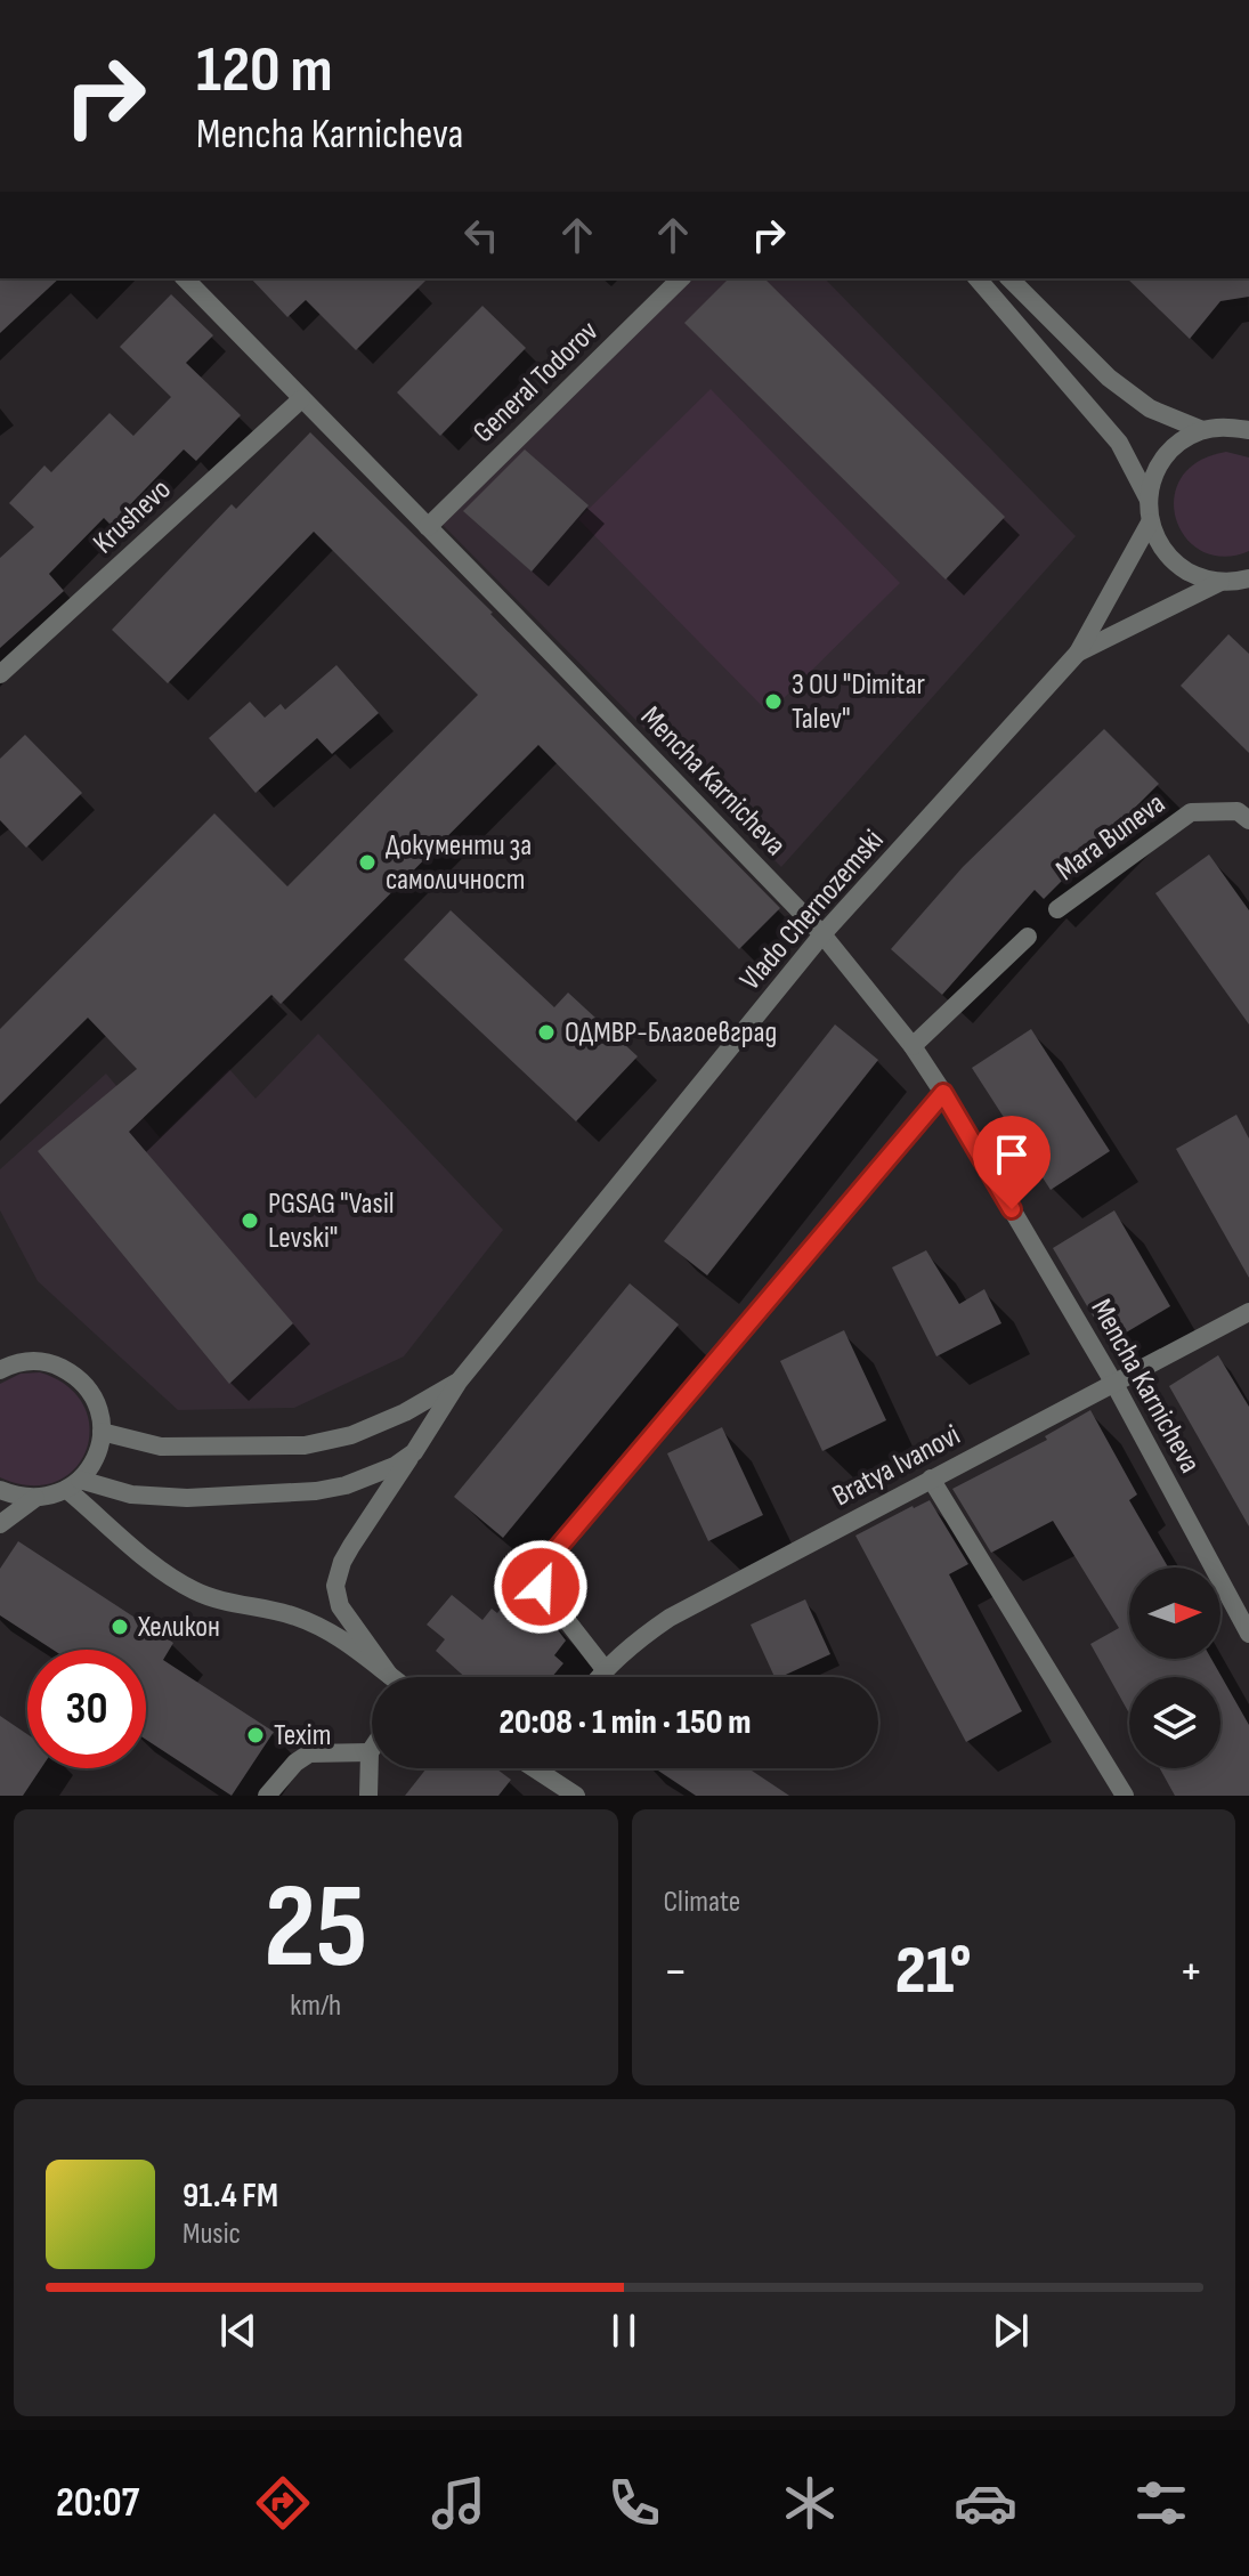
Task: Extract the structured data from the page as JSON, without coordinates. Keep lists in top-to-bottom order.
{
  "streets": {
    "street": [
      "General Todorov",
      "Krushevo",
      "Mencha Karnicheva",
      "Mara Buneva",
      "Vlado Chernozemski",
      "Bratya Ivanovi"
    ]
  },
  "crossings": [
    ["General Todorov", "Mencha Karnicheva"],
    ["Krushevo", "Mencha Karnicheva"],
    ["Mencha Karnicheva", "Vlado Chernozemski"],
    ["Mencha Karnicheva", "Bratya Ivanovi"]
  ],
  "places": [
    "3 OU \"Dimitar Talev\"",
    "Документи за самоличност",
    "ОДМВР-Благоевград",
    "PGSAG \"Vasil Levski\"",
    "Хеликон",
    "Texim"
  ],
  "north": "right",
  "page": {
    "turn": ["120 m", "Mencha Karnicheva"],
    "limit": "30",
    "trip": "20:08 · 1 min · 150 m",
    "tile": [
      ["25", "km/h"],
      "Climate"
    ],
    "heat": ["−", "21°", "+"],
    "song": ["91.4 FM", "Music"],
    "tabs": "20:07"
  }
}
